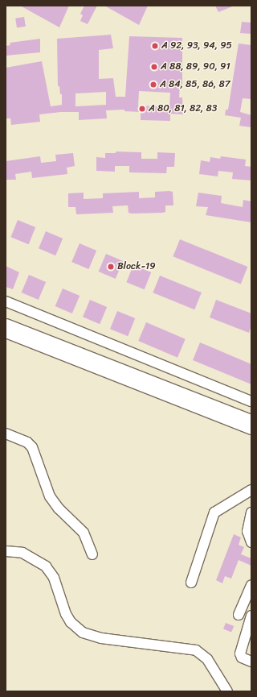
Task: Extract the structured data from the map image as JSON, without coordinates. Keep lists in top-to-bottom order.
{
  "places": [
    "A 92, 93, 94, 95",
    "A 88, 89, 90, 91",
    "A 84, 85, 86, 87",
    "A 80, 81, 82, 83",
    "Block-19"
  ]
}
